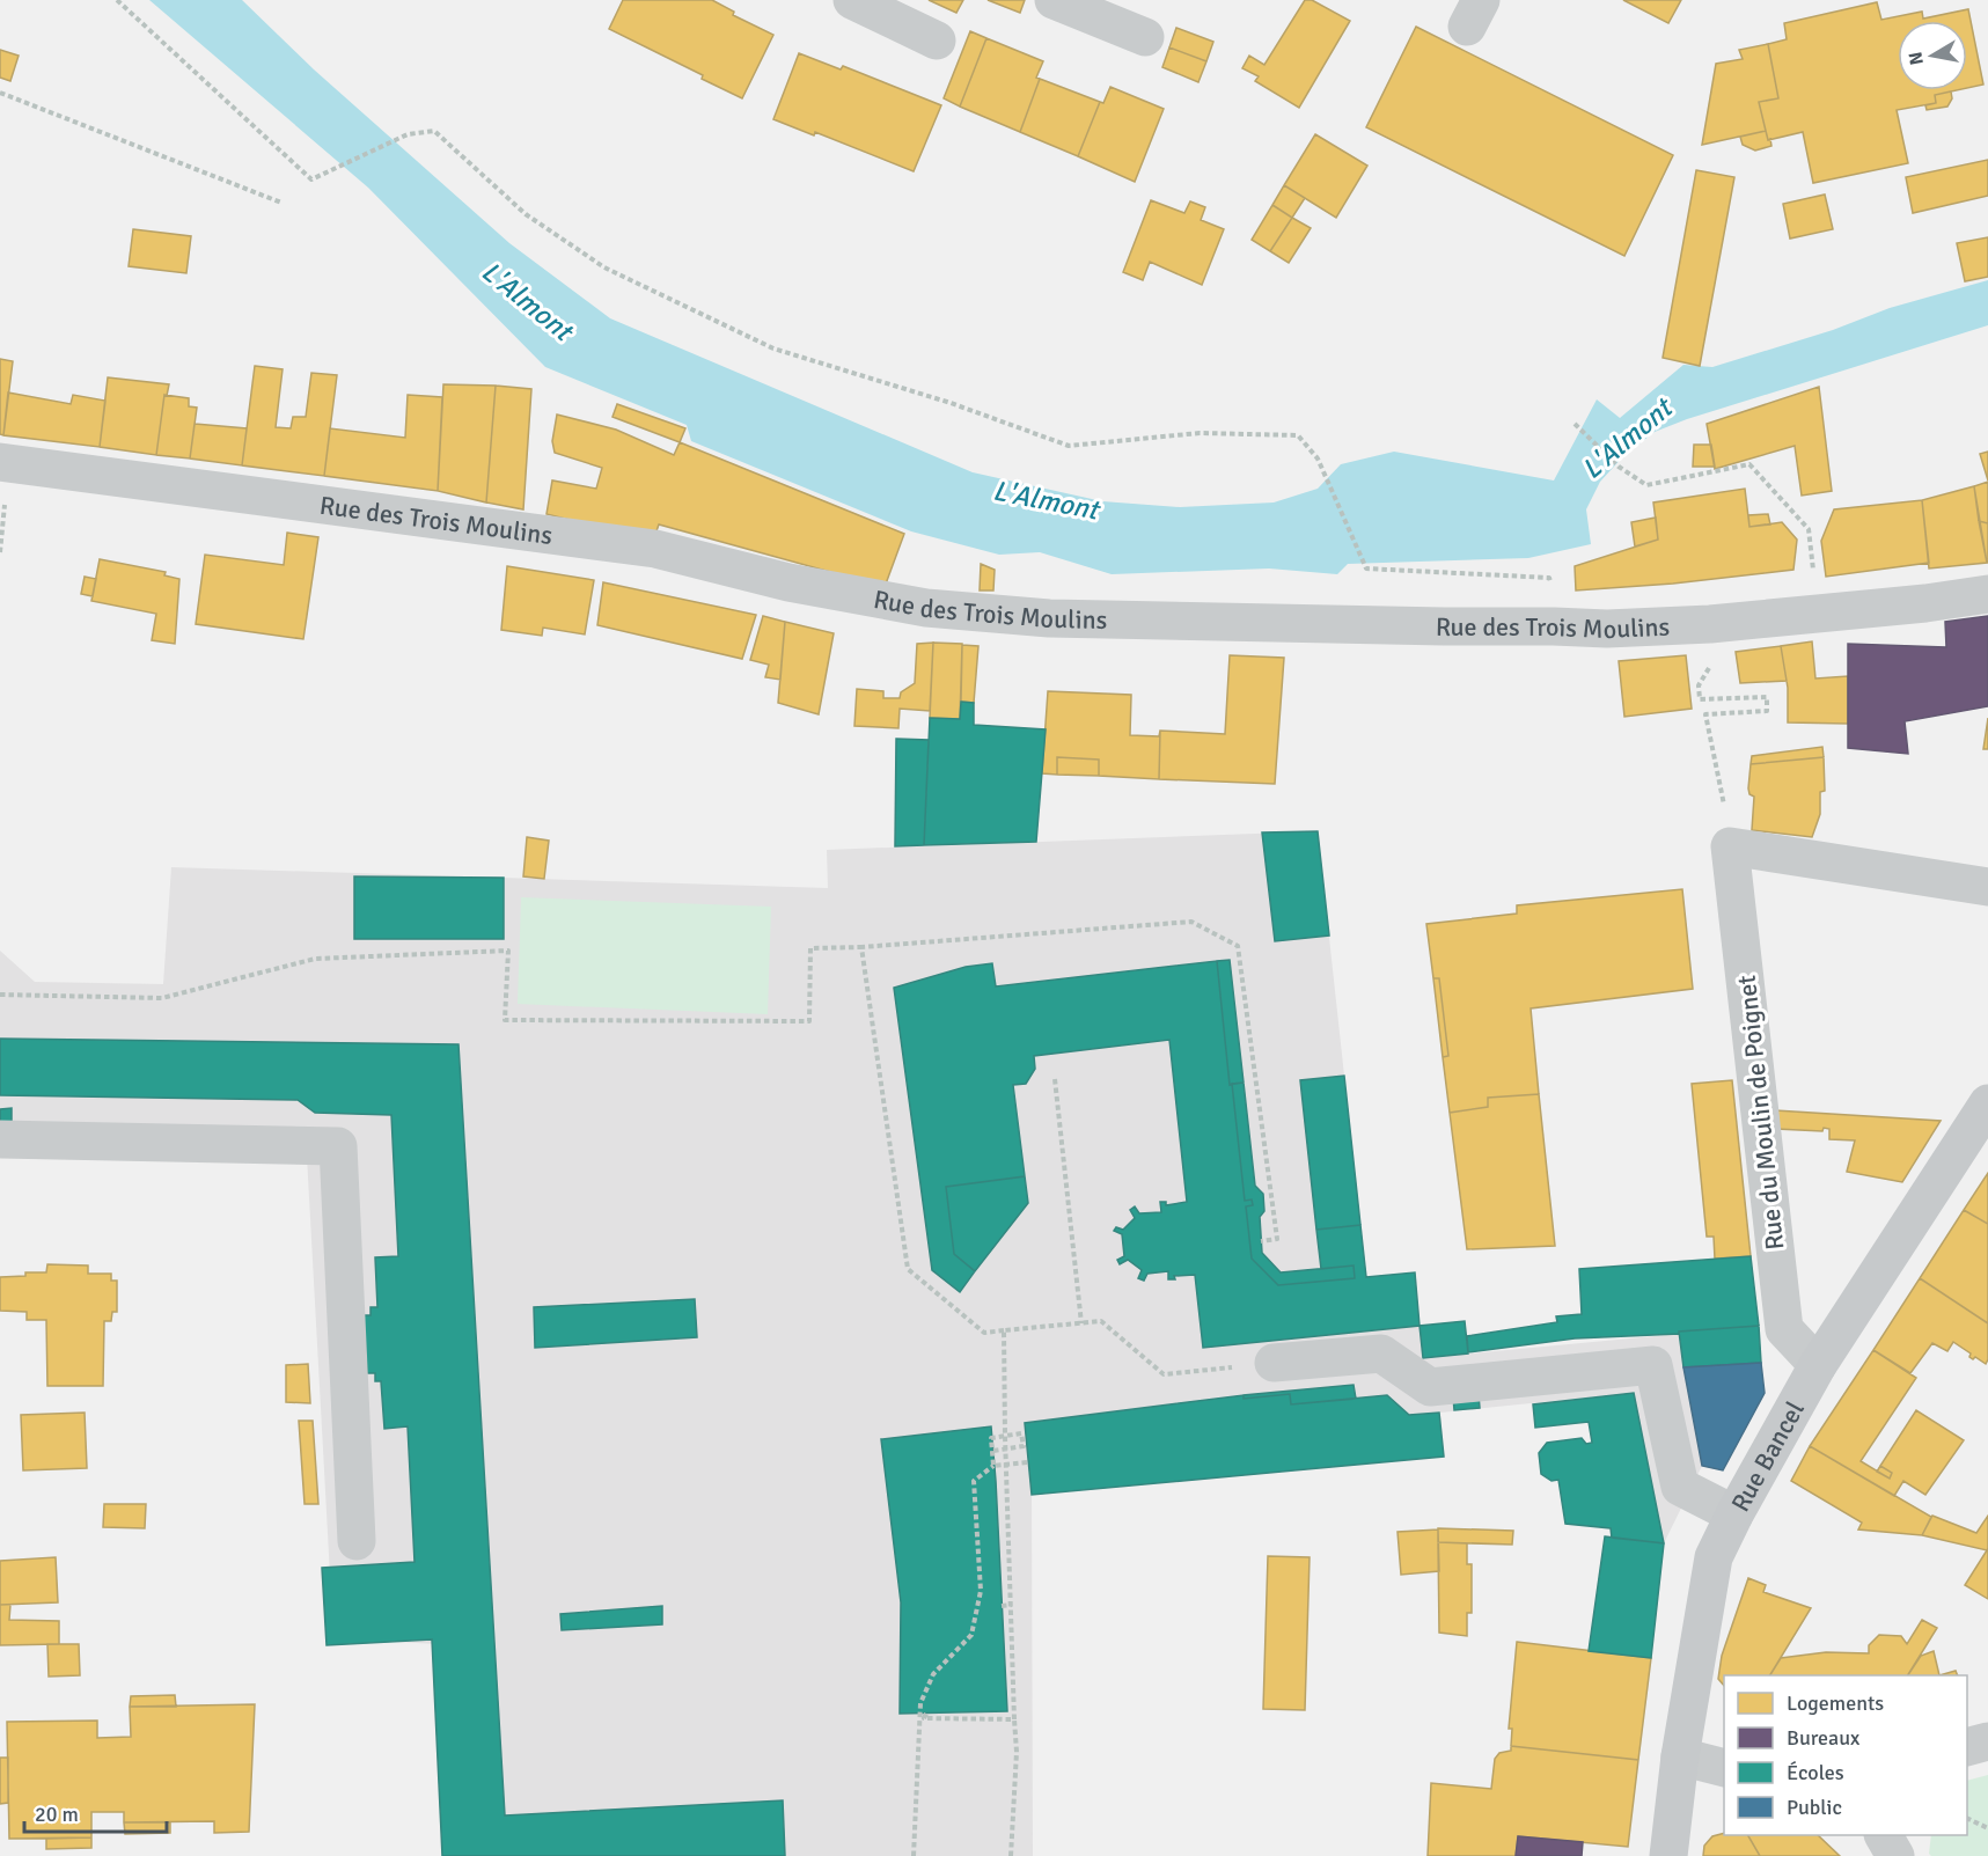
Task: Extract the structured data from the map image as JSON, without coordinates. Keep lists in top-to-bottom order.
{
  "streets": {
    "main road": ["Rue Bancel"],
    "street": ["Rue des Trois Moulins", "Rue du Moulin de Poignet"]
  },
  "crossings": [
    ["Rue du Moulin de Poignet", "Rue Bancel"]
  ],
  "water": ["L'Almont"],
  "legend": [
    "Logements",
    "Bureaux",
    "Écoles",
    "Public"
  ],
  "scale_bar": "20 m",
  "north": "left"
}
